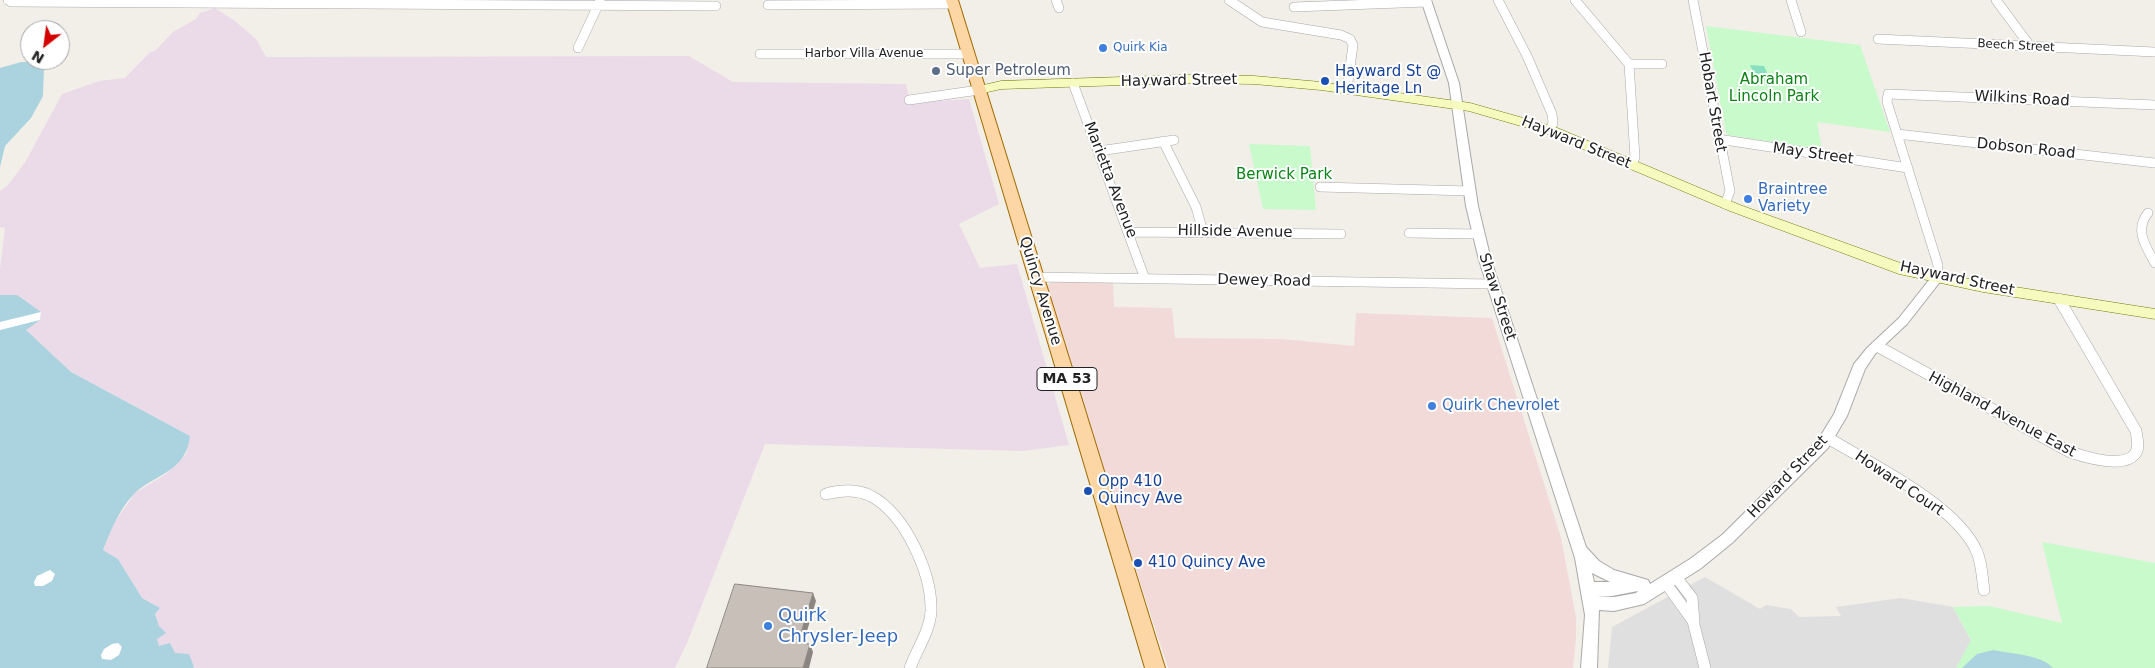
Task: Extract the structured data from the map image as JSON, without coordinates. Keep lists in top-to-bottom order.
{
  "streets": {
    "main road": ["Hayward Street", "Quincy Avenue", "MA 53"],
    "street": [
      "Beech Street",
      "Harbor Villa Avenue",
      "Wilkins Road",
      "Hobart Street",
      "Dobson Road",
      "May Street",
      "Marietta Avenue",
      "Hillside Avenue",
      "Dewey Road",
      "Shaw Street",
      "Highland Avenue East",
      "Howard Street",
      "Howard Court"
    ]
  },
  "crossings": [
    ["Harbor Villa Avenue", "Quincy Avenue"],
    ["Hayward Street", "Hobart Street"],
    ["Hayward Street", "Marietta Avenue"],
    ["Hayward Street", "Quincy Avenue"],
    ["Hayward Street", "Shaw Street"],
    ["Hayward Street", "Highland Avenue East"],
    ["Hayward Street", "Howard Street"],
    ["Wilkins Road", "Dobson Road"],
    ["Hobart Street", "May Street"],
    ["Marietta Avenue", "Hillside Avenue"],
    ["Marietta Avenue", "Dewey Road"],
    ["Dewey Road", "Quincy Avenue"],
    ["Dewey Road", "Shaw Street"],
    ["Shaw Street", "Howard Street"],
    ["Highland Avenue East", "Howard Street"],
    ["Howard Street", "Howard Court"]
  ],
  "parks": ["Abraham Lincoln Park", "Berwick Park"],
  "places": [
    "Quirk Kia",
    "Super Petroleum",
    "Hayward St @ Heritage Ln",
    "Braintree Variety",
    "Quirk Chevrolet",
    "Opp 410 Quincy Ave",
    "410 Quincy Ave",
    "Quirk Chrysler-Jeep"
  ],
  "north": "bottom left"
}
